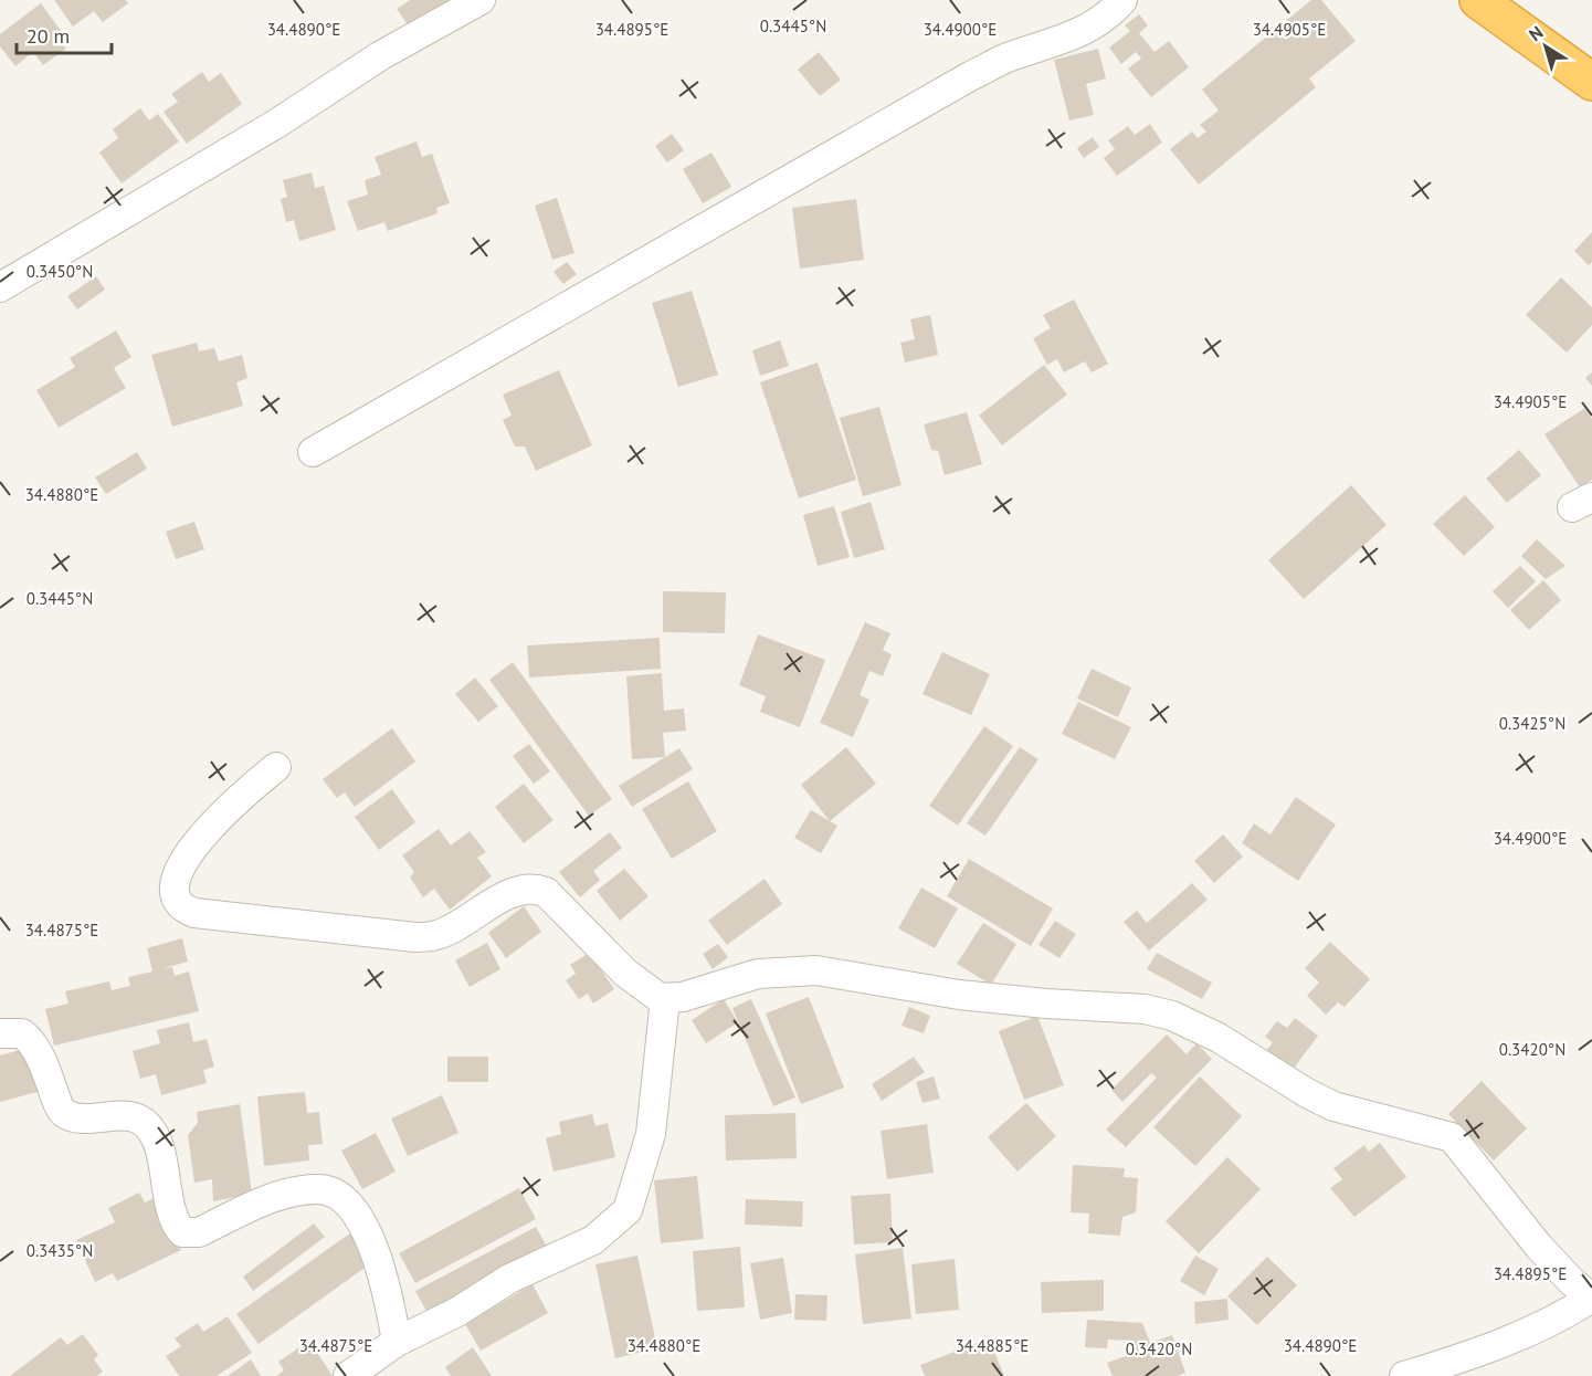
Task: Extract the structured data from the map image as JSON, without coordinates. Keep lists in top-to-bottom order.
{
  "scale_bar": "20 m",
  "north": "top left",
  "coordinates": [
    "0.3445°N",
    "34.4890°E",
    "34.4895°E",
    "34.4900°E",
    "34.4905°E",
    "0.3450°N",
    "34.4880°E",
    "0.3425°N",
    "34.4875°E",
    "0.3420°N",
    "0.3435°N",
    "34.4885°E"
  ]
}
